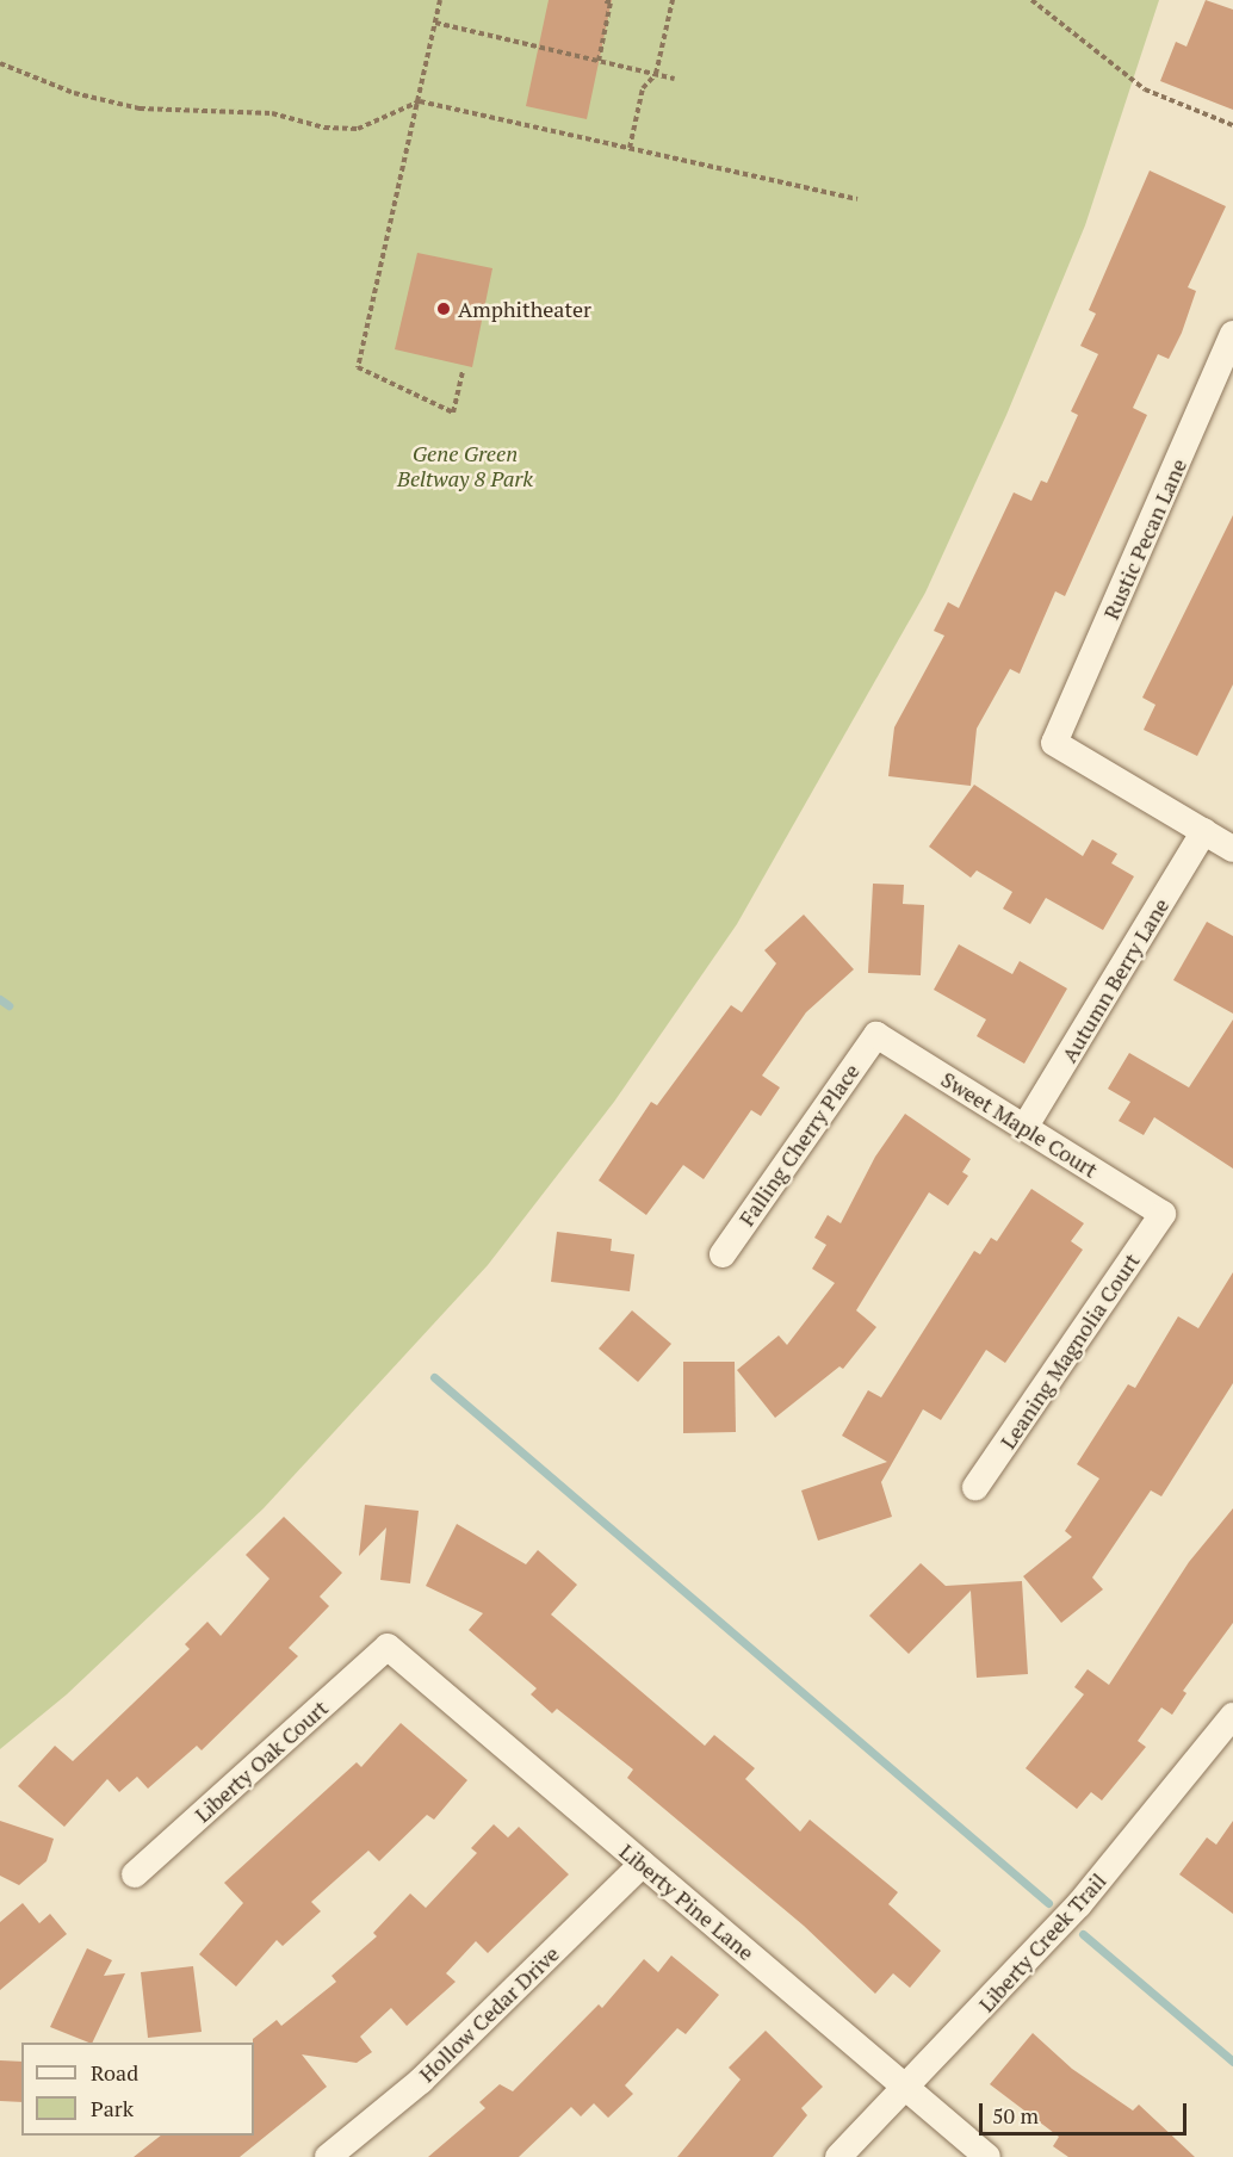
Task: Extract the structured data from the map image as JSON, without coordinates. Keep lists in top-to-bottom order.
{
  "streets": {
    "street": [
      "Rustic Pecan Lane",
      "Autumn Berry Lane",
      "Sweet Maple Court",
      "Falling Cherry Place",
      "Leaning Magnolia Court",
      "Liberty Oak Court",
      "Liberty Pine Lane",
      "Liberty Creek Trail",
      "Hollow Cedar Drive"
    ]
  },
  "crossings": [
    ["Rustic Pecan Lane", "Autumn Berry Lane"],
    ["Autumn Berry Lane", "Sweet Maple Court"],
    ["Sweet Maple Court", "Falling Cherry Place"],
    ["Sweet Maple Court", "Leaning Magnolia Court"],
    ["Liberty Oak Court", "Liberty Pine Lane"],
    ["Liberty Pine Lane", "Liberty Creek Trail"],
    ["Liberty Pine Lane", "Hollow Cedar Drive"]
  ],
  "parks": ["Gene Green Beltway 8 Park"],
  "places": ["Amphitheater"],
  "legend": ["Road", "Park"],
  "scale_bar": "50 m"
}
